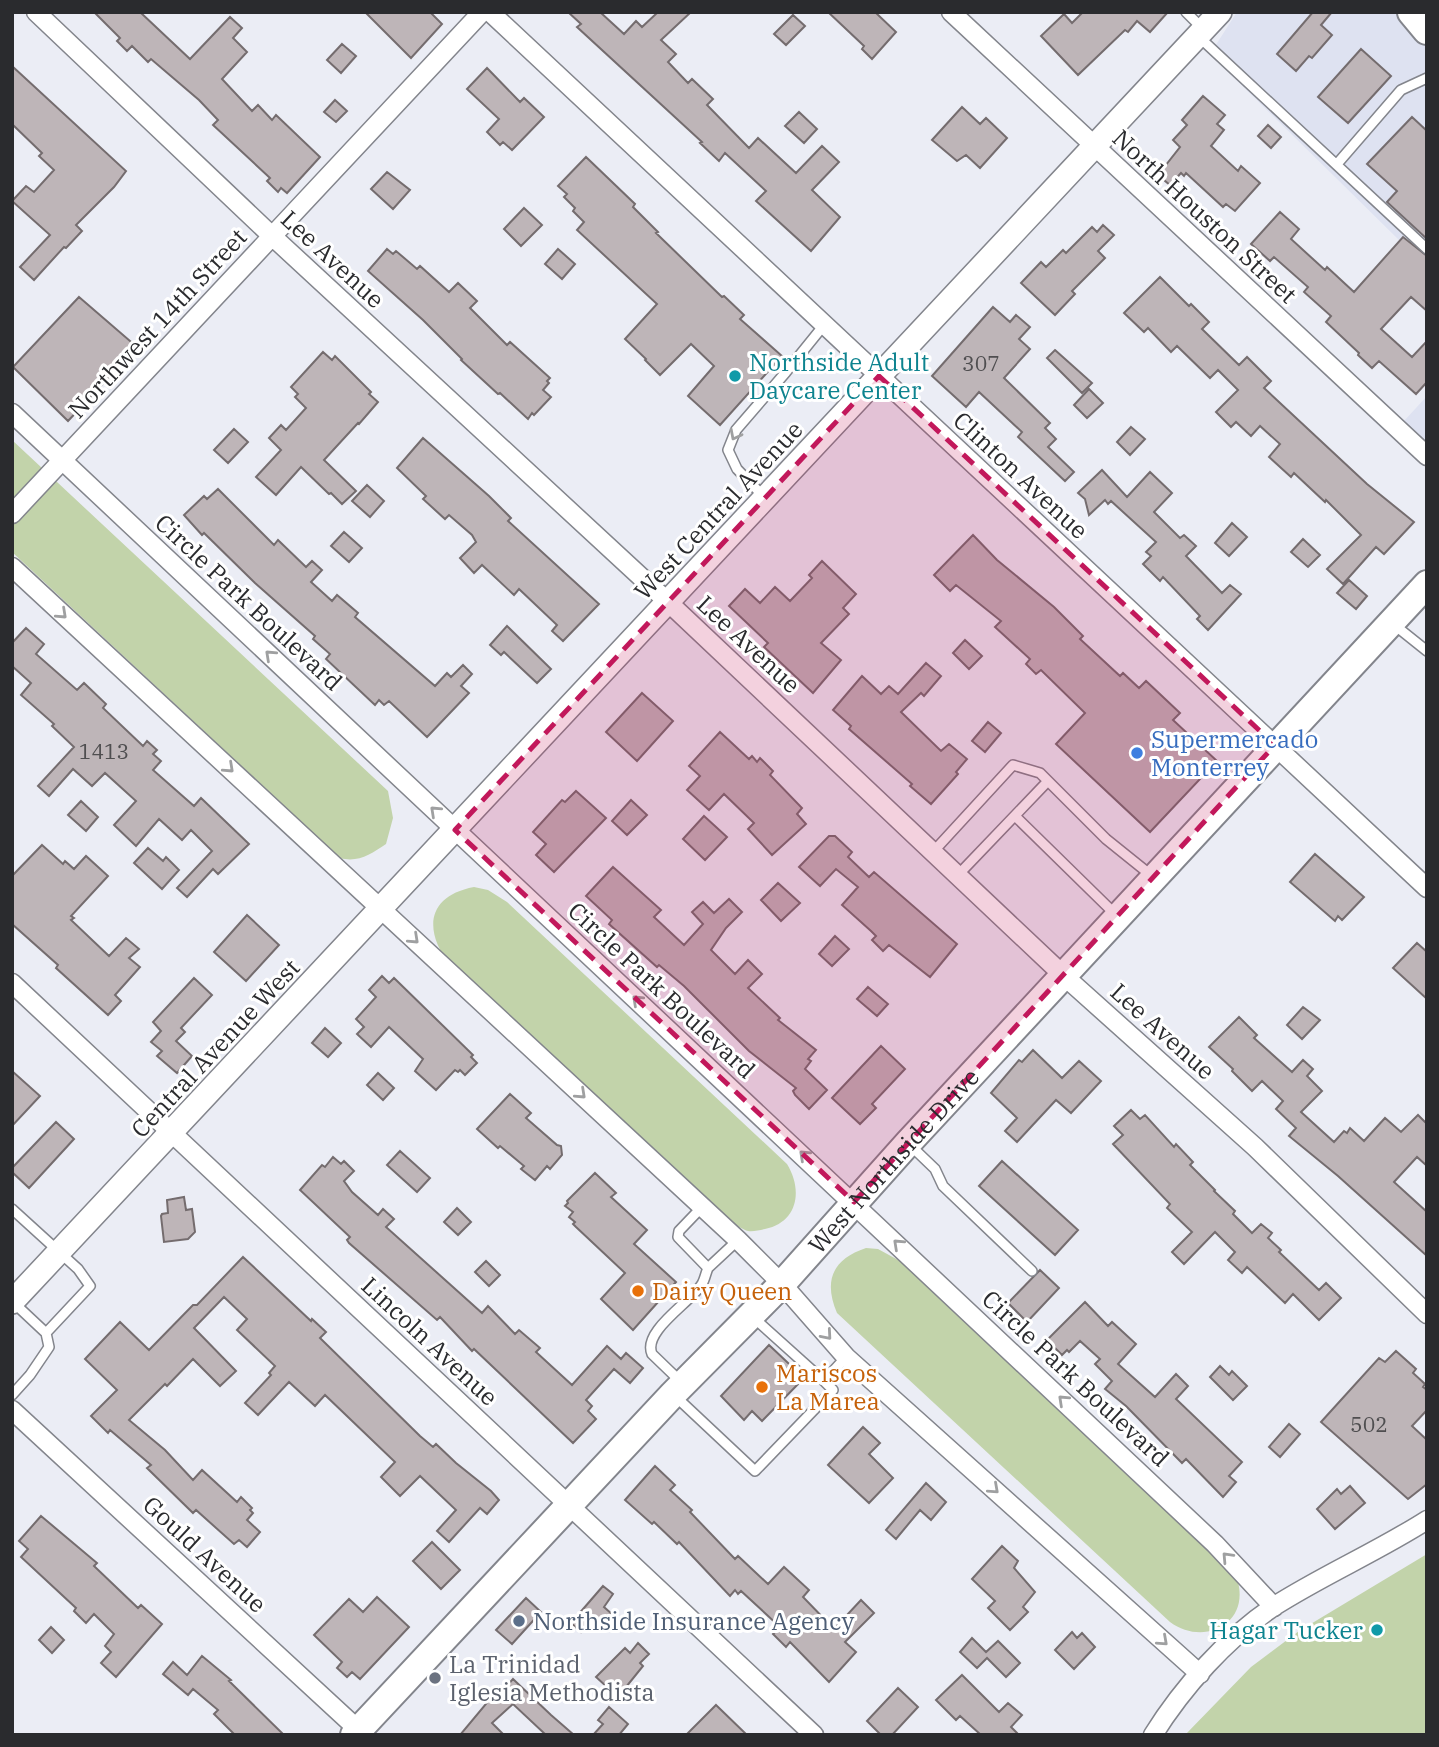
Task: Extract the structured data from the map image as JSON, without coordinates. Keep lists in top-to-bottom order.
{
  "streets": {
    "main road": ["West Northside Drive"],
    "street": [
      "North Houston Street",
      "Lee Avenue",
      "Northwest 14th Street",
      "Clinton Avenue",
      "West Central Avenue",
      "Circle Park Boulevard",
      "Central Avenue West",
      "Lincoln Avenue",
      "Gould Avenue"
    ]
  },
  "crossings": [
    ["North Houston Street", "West Central Avenue"],
    ["Lee Avenue", "Northwest 14th Street"],
    ["Lee Avenue", "West Central Avenue"],
    ["Lee Avenue", "West Northside Drive"],
    ["Northwest 14th Street", "Circle Park Boulevard"],
    ["Clinton Avenue", "West Central Avenue"],
    ["Clinton Avenue", "West Northside Drive"],
    ["West Central Avenue", "Circle Park Boulevard"],
    ["West Central Avenue", "Central Avenue West"],
    ["Circle Park Boulevard", "Central Avenue West"],
    ["Circle Park Boulevard", "West Northside Drive"],
    ["Central Avenue West", "Lincoln Avenue"],
    ["West Northside Drive", "Lincoln Avenue"],
    ["West Northside Drive", "Gould Avenue"]
  ],
  "places": [
    "Northside Adult Daycare Center",
    "Supermercado Monterrey",
    "Dairy Queen",
    "Mariscos La Marea",
    "Northside Insurance Agency",
    "Hagar Tucker",
    "La Trinidad Iglesia Methodista"
  ],
  "house_numbers": ["307", "1413", "502"]
}
